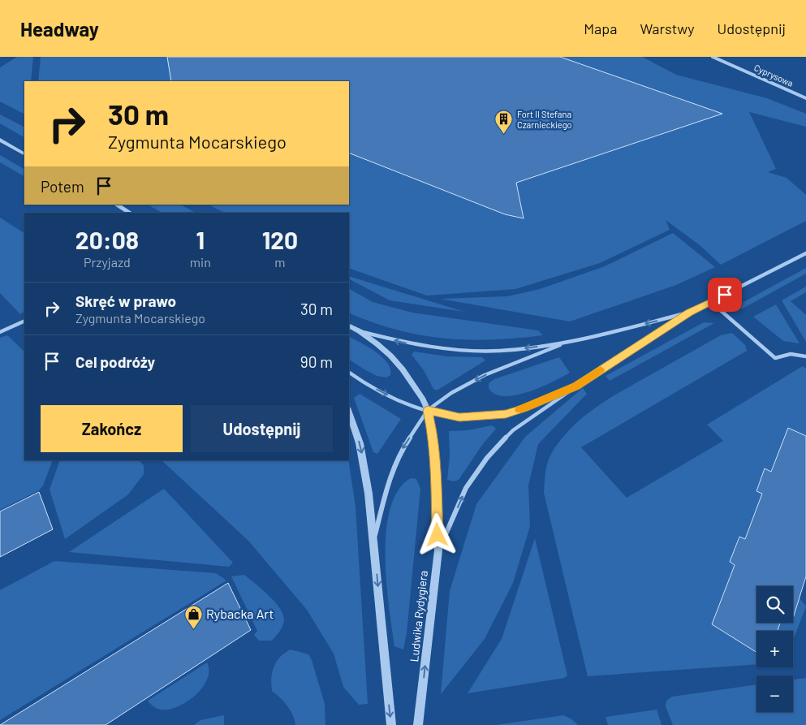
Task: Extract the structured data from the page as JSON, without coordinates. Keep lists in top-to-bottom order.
{
  "streets": {
    "street": ["Cyprysowa", "Ludwika Rydygiera"]
  },
  "places": {
    "building": ["Fort II Stefana Czarnieckiego"],
    "shop": ["Rybacka Art"]
  },
  "page": {
    "header": "Headway",
    "nav": ["Mapa", "Warstwy", "Udostępnij"],
    "turn": ["30 m", "Zygmunta Mocarskiego"],
    "then": "Potem",
    "eta": [
      "20:08",
      "Przyjazd",
      "1",
      "min",
      "120",
      "m"
    ],
    "list": [
      {
        "name": "Skręć w prawo",
        "note": "Zygmunta Mocarskiego",
        "value": "30 m"
      },
      {
        "name": "Cel podróży",
        "value": "90 m"
      }
    ],
    "buttons": ["Zakończ", "Udostępnij"],
    "map_buttons": ["+", "−"]
  }
}
